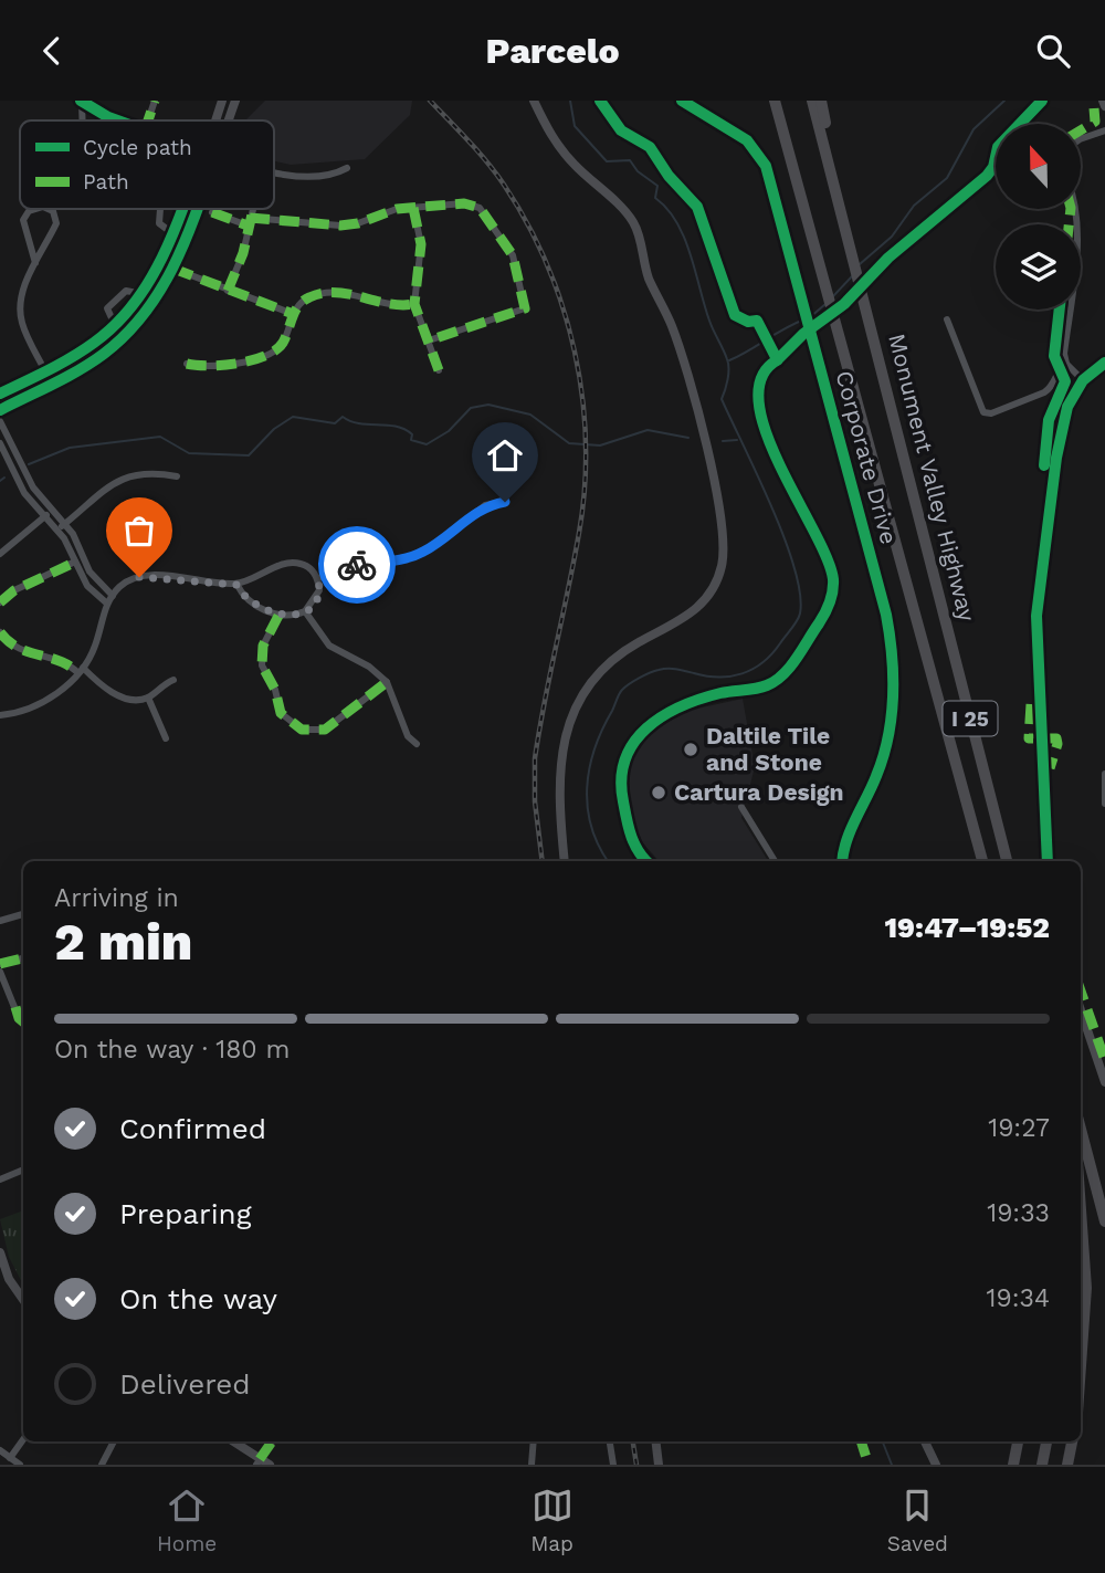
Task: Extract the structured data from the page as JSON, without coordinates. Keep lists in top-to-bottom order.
{
  "streets": {
    "highway": ["Monument Valley Highway", "I 25"],
    "street": ["Corporate Drive"]
  },
  "places": ["Daltile Tile and Stone", "Cartura Design"],
  "legend": ["Cycle path", "Path"],
  "north": "top",
  "page": {
    "header": "Parcelo",
    "heading": ["2 min", "Arriving in", "19:47–19:52"],
    "bar": "On the way · 180 m",
    "list": [
      ["Confirmed", "19:27"],
      ["Preparing", "19:33"],
      ["On the way", "19:34"],
      "Delivered"
    ],
    "tabs": ["Home", "Map", "Saved"]
  }
}
